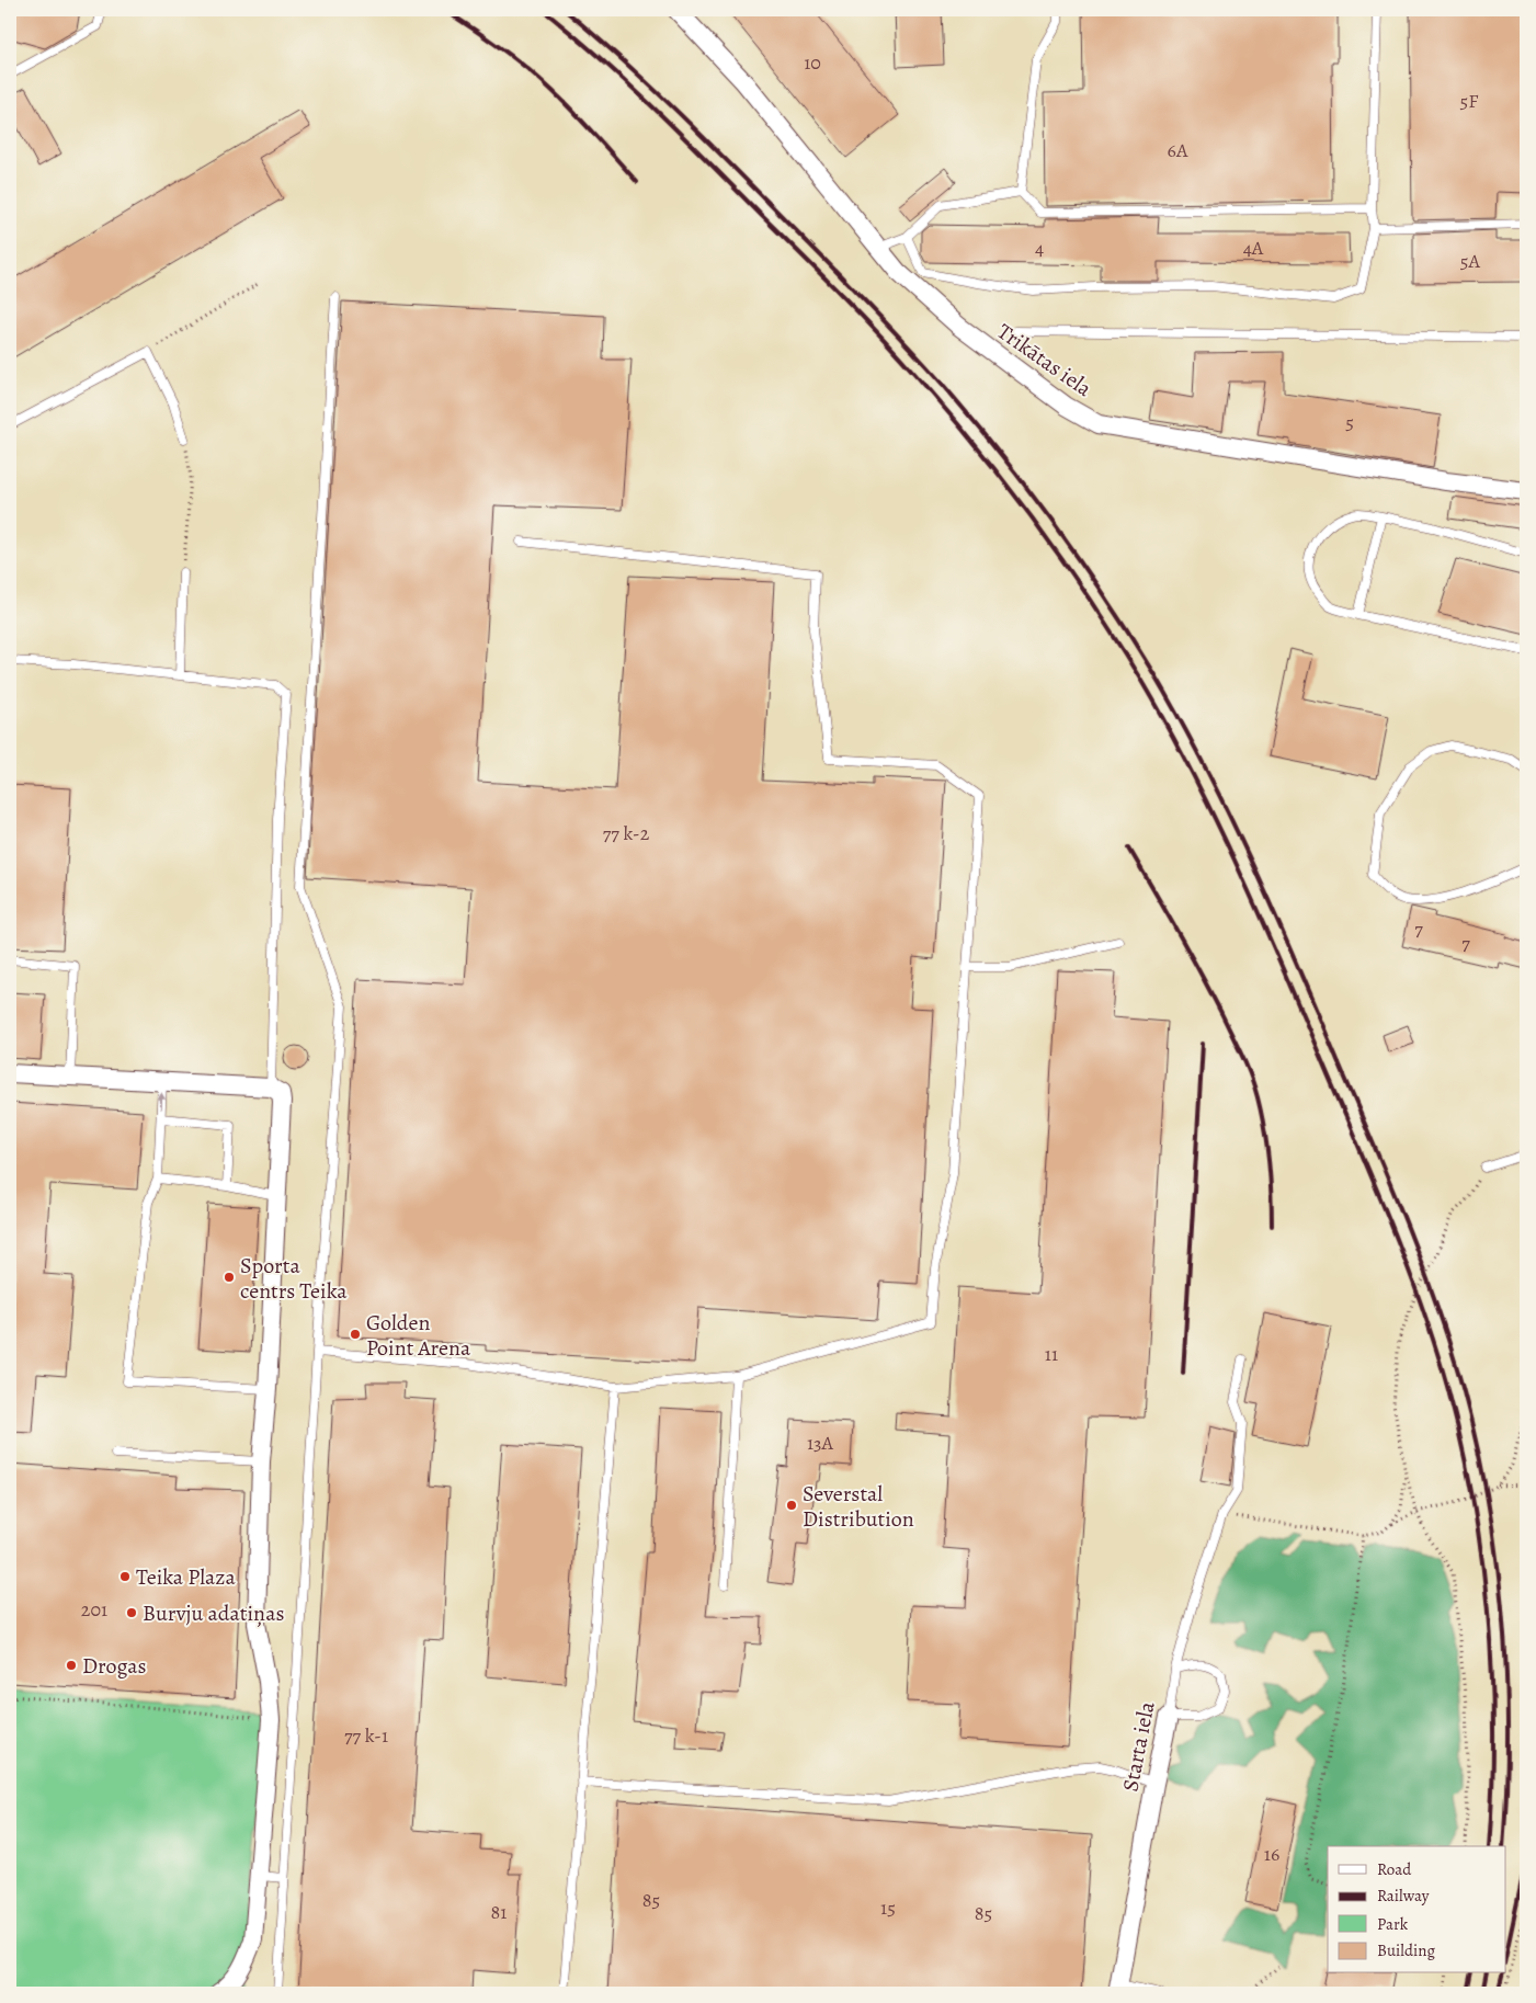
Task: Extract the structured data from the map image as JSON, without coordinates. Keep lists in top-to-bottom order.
{
  "streets": {
    "street": ["Trikātas iela", "Starta iela"]
  },
  "places": [
    "Sporta centrs Teika",
    "Golden Point Arena",
    "Severstal Distribution",
    "Teika Plaza",
    "Burvju adatiņas",
    "Drogas"
  ],
  "house_numbers": [
    "10",
    "5F",
    "6A",
    "4",
    "4A",
    "5A",
    "5",
    "77 k-2",
    "7",
    "7",
    "11",
    "13A",
    "201",
    "77 k-1",
    "16",
    "85",
    "15",
    "81",
    "85"
  ],
  "legend": [
    "Road",
    "Railway",
    "Park",
    "Building"
  ]
}
